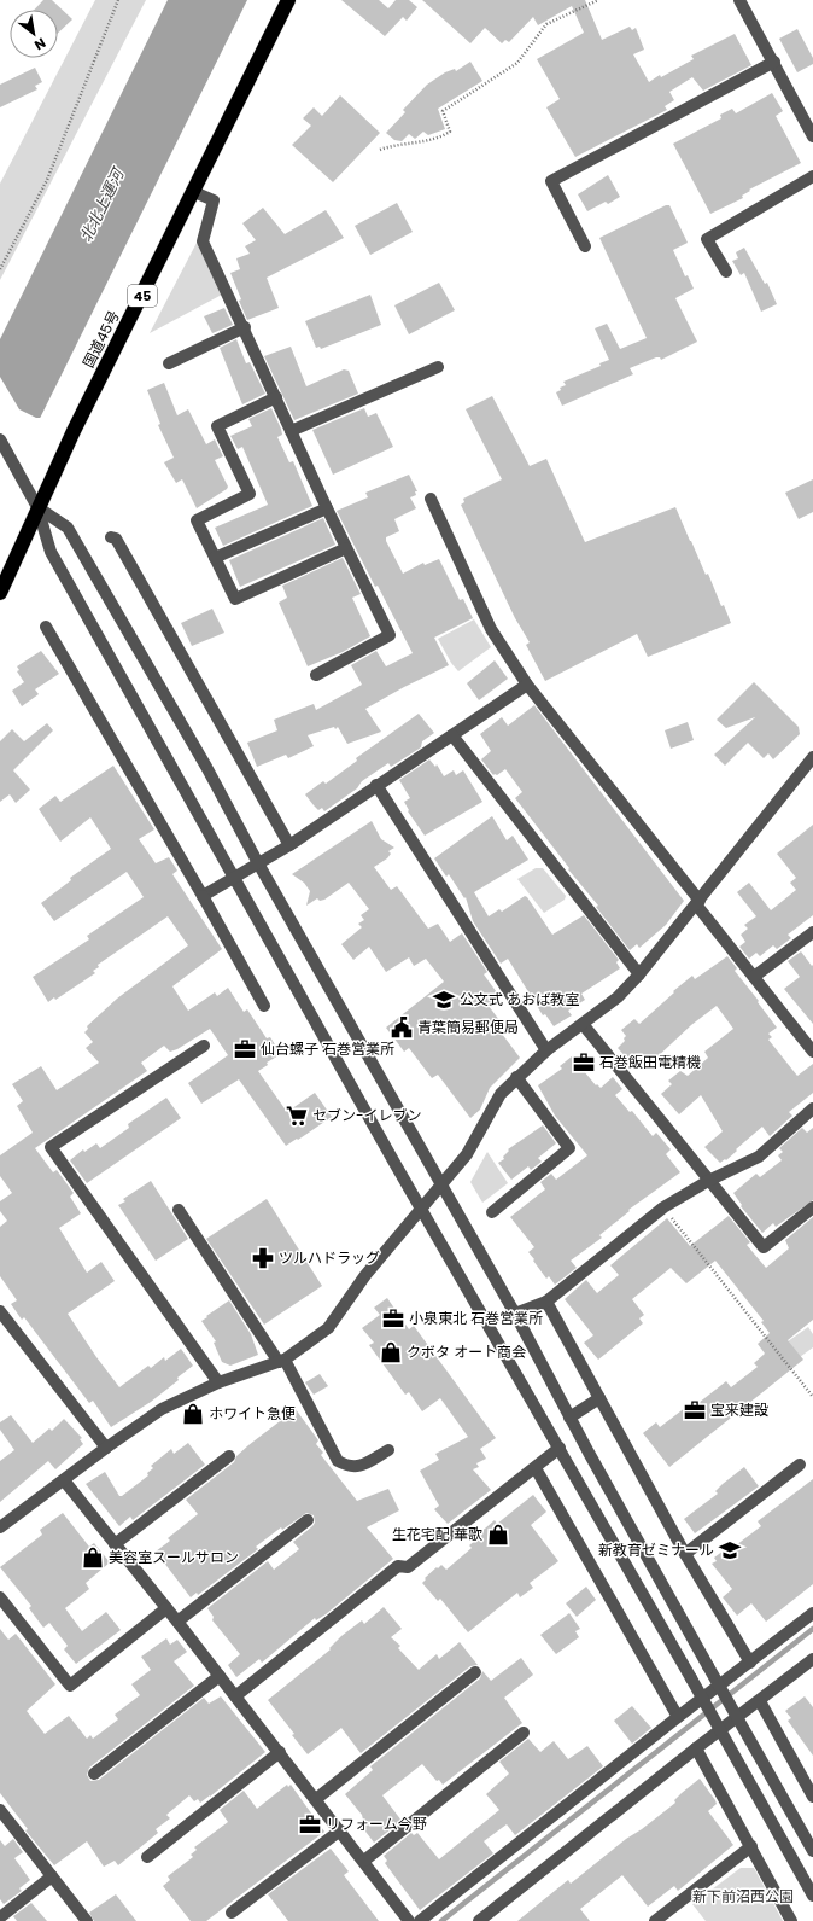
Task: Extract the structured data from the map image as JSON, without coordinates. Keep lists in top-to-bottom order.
{
  "streets": {
    "highway": ["45", "国道45号"]
  },
  "water": ["北北上運河"],
  "parks": ["新下前沼西公園"],
  "places": {
    "school or university": ["公文式 あおば教室", "新教育ゼミナール"],
    "public building": ["青葉簡易郵便局"],
    "office": [
      "仙台螺子 石巻営業所",
      "石巻飯田電精機",
      "小泉東北 石巻営業所",
      "宝来建設",
      "リフォーム今野"
    ],
    "supermarket": ["セブン-イレブン"],
    "pharmacy": ["ツルハドラッグ"],
    "shop": [
      "クボタ オート商会",
      "ホワイト急便",
      "生花宅配 華歌",
      "美容室スールサロン"
    ]
  },
  "north": "bottom right"
}
